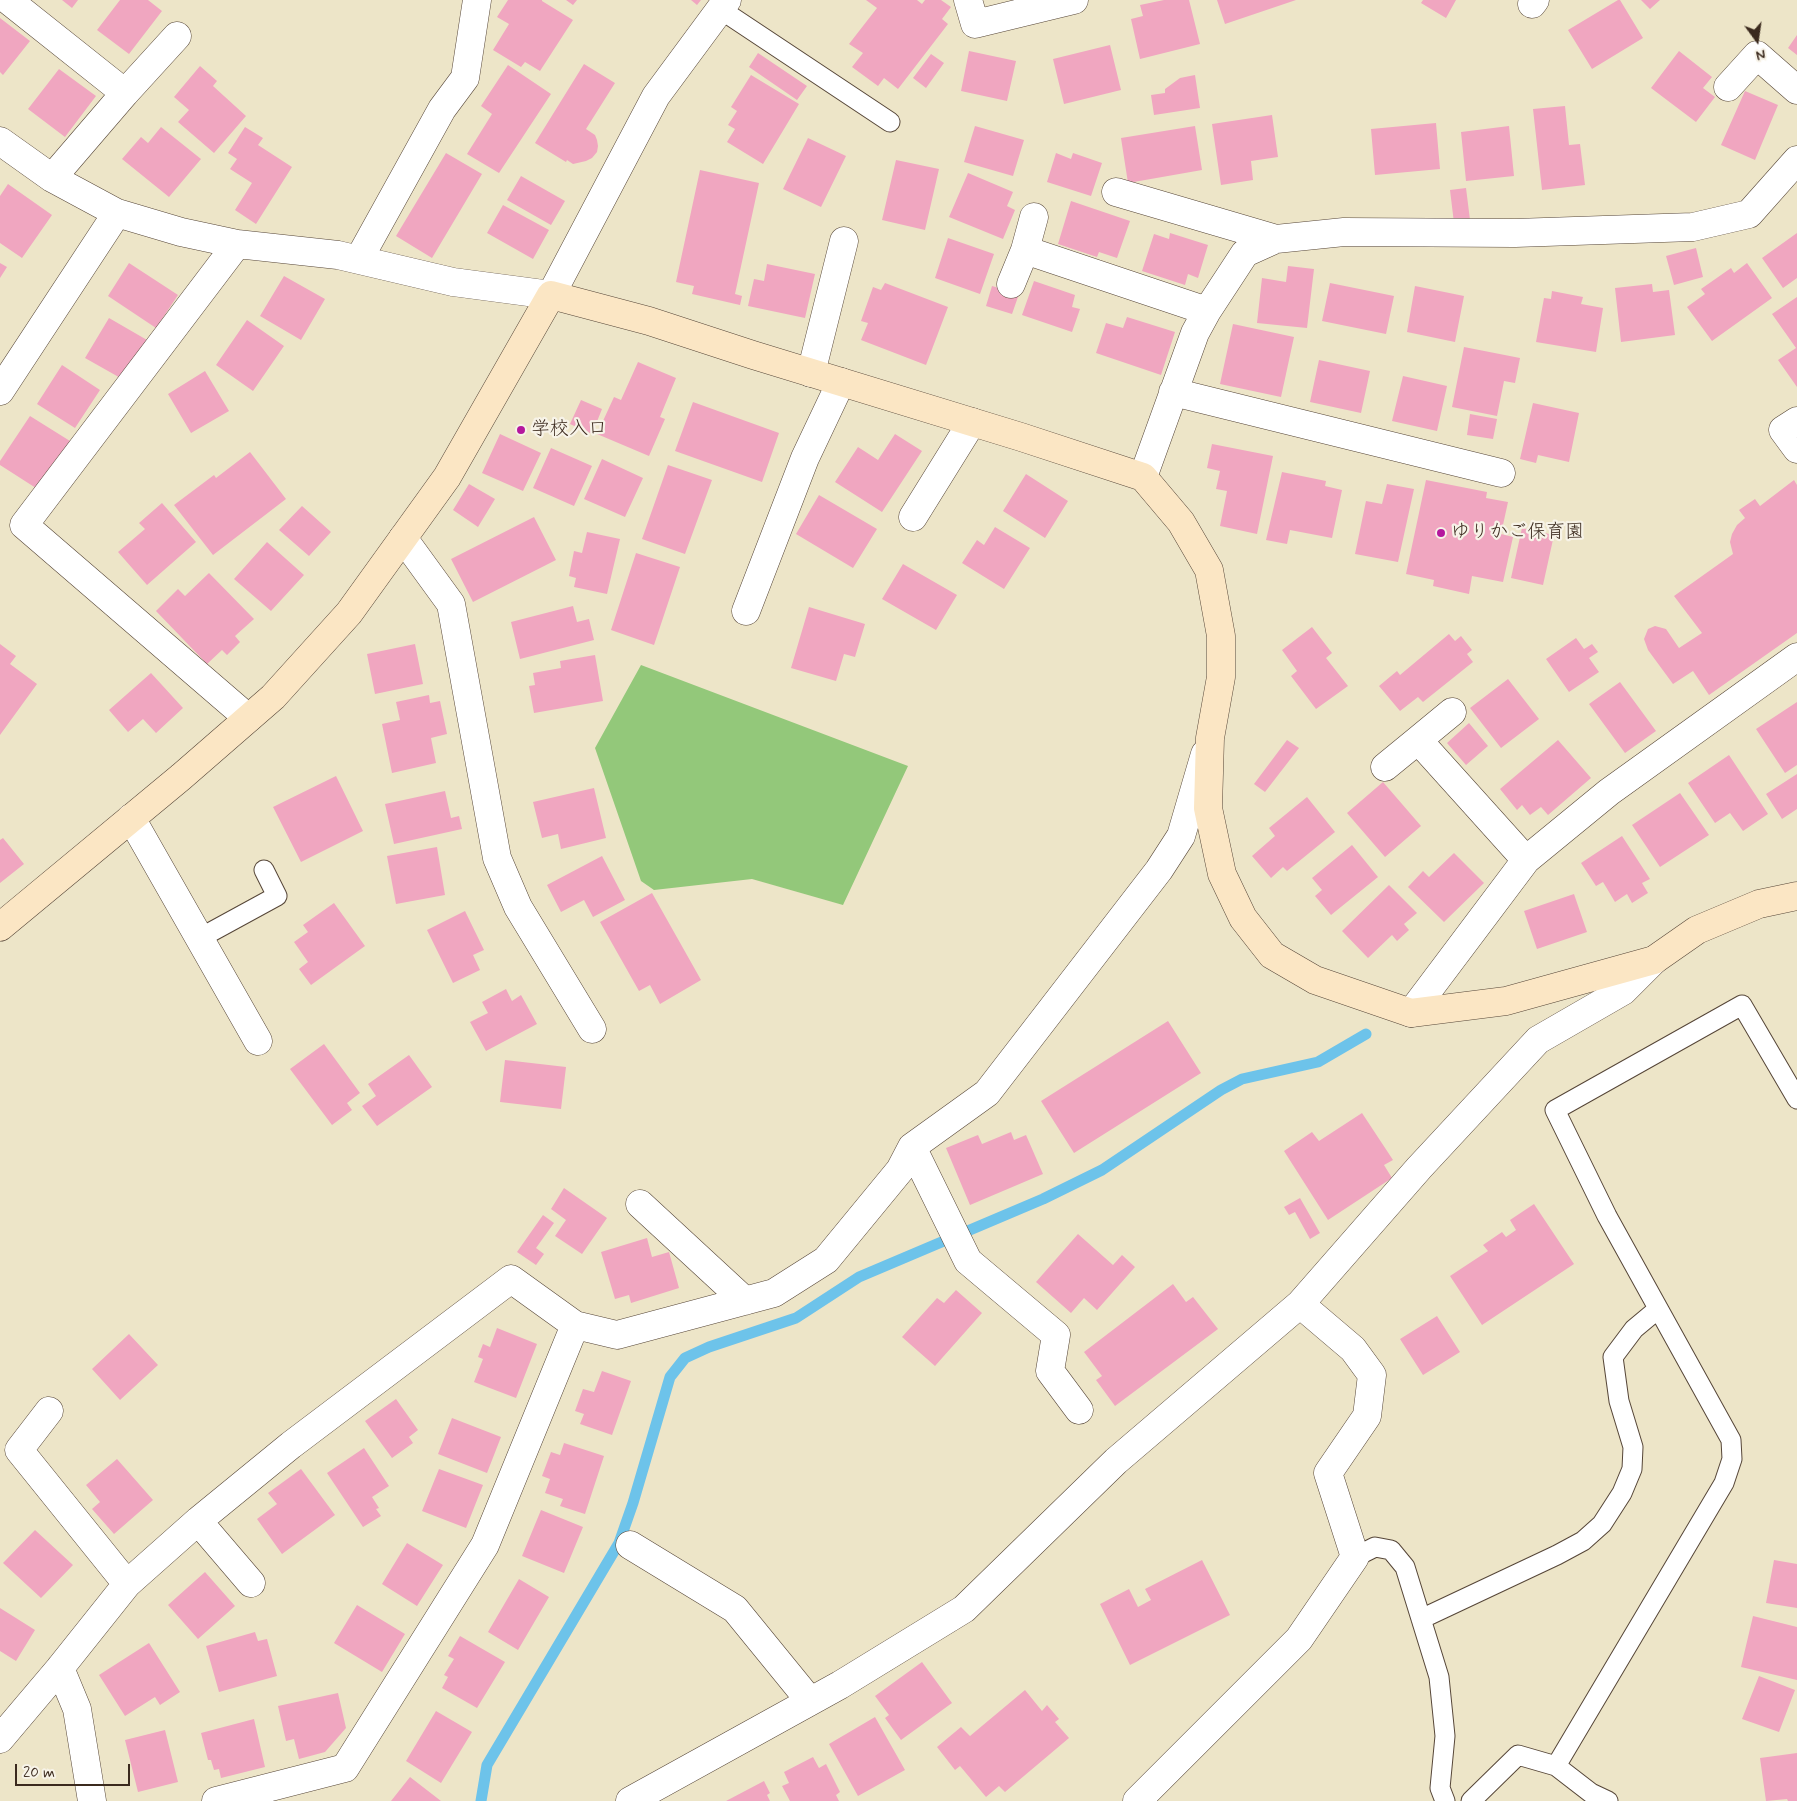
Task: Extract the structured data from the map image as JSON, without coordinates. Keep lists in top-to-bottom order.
{
  "places": ["学校入口", "ゆりかご保育園"],
  "scale_bar": "20 m",
  "north": "bottom"
}
